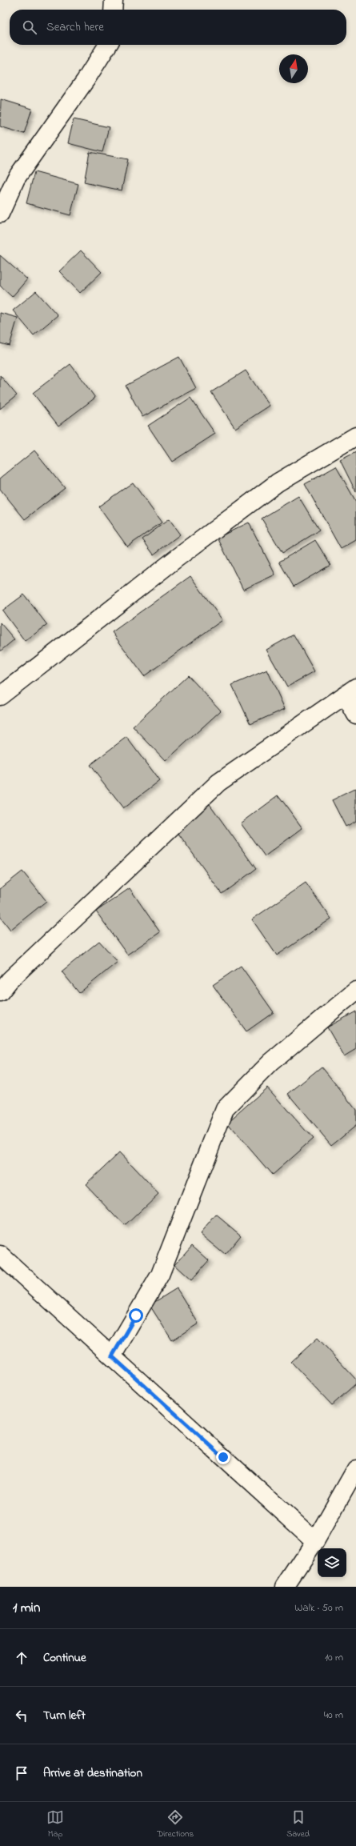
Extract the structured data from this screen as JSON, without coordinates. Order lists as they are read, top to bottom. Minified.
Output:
{"north":"top","page":{"search":"Search here","heading":["1 min","Walk · 50 m"],"list":[["Continue","10 m"],["Turn left","40 m"],"Arrive at destination"],"nav":["Map","Directions","Saved"]}}
